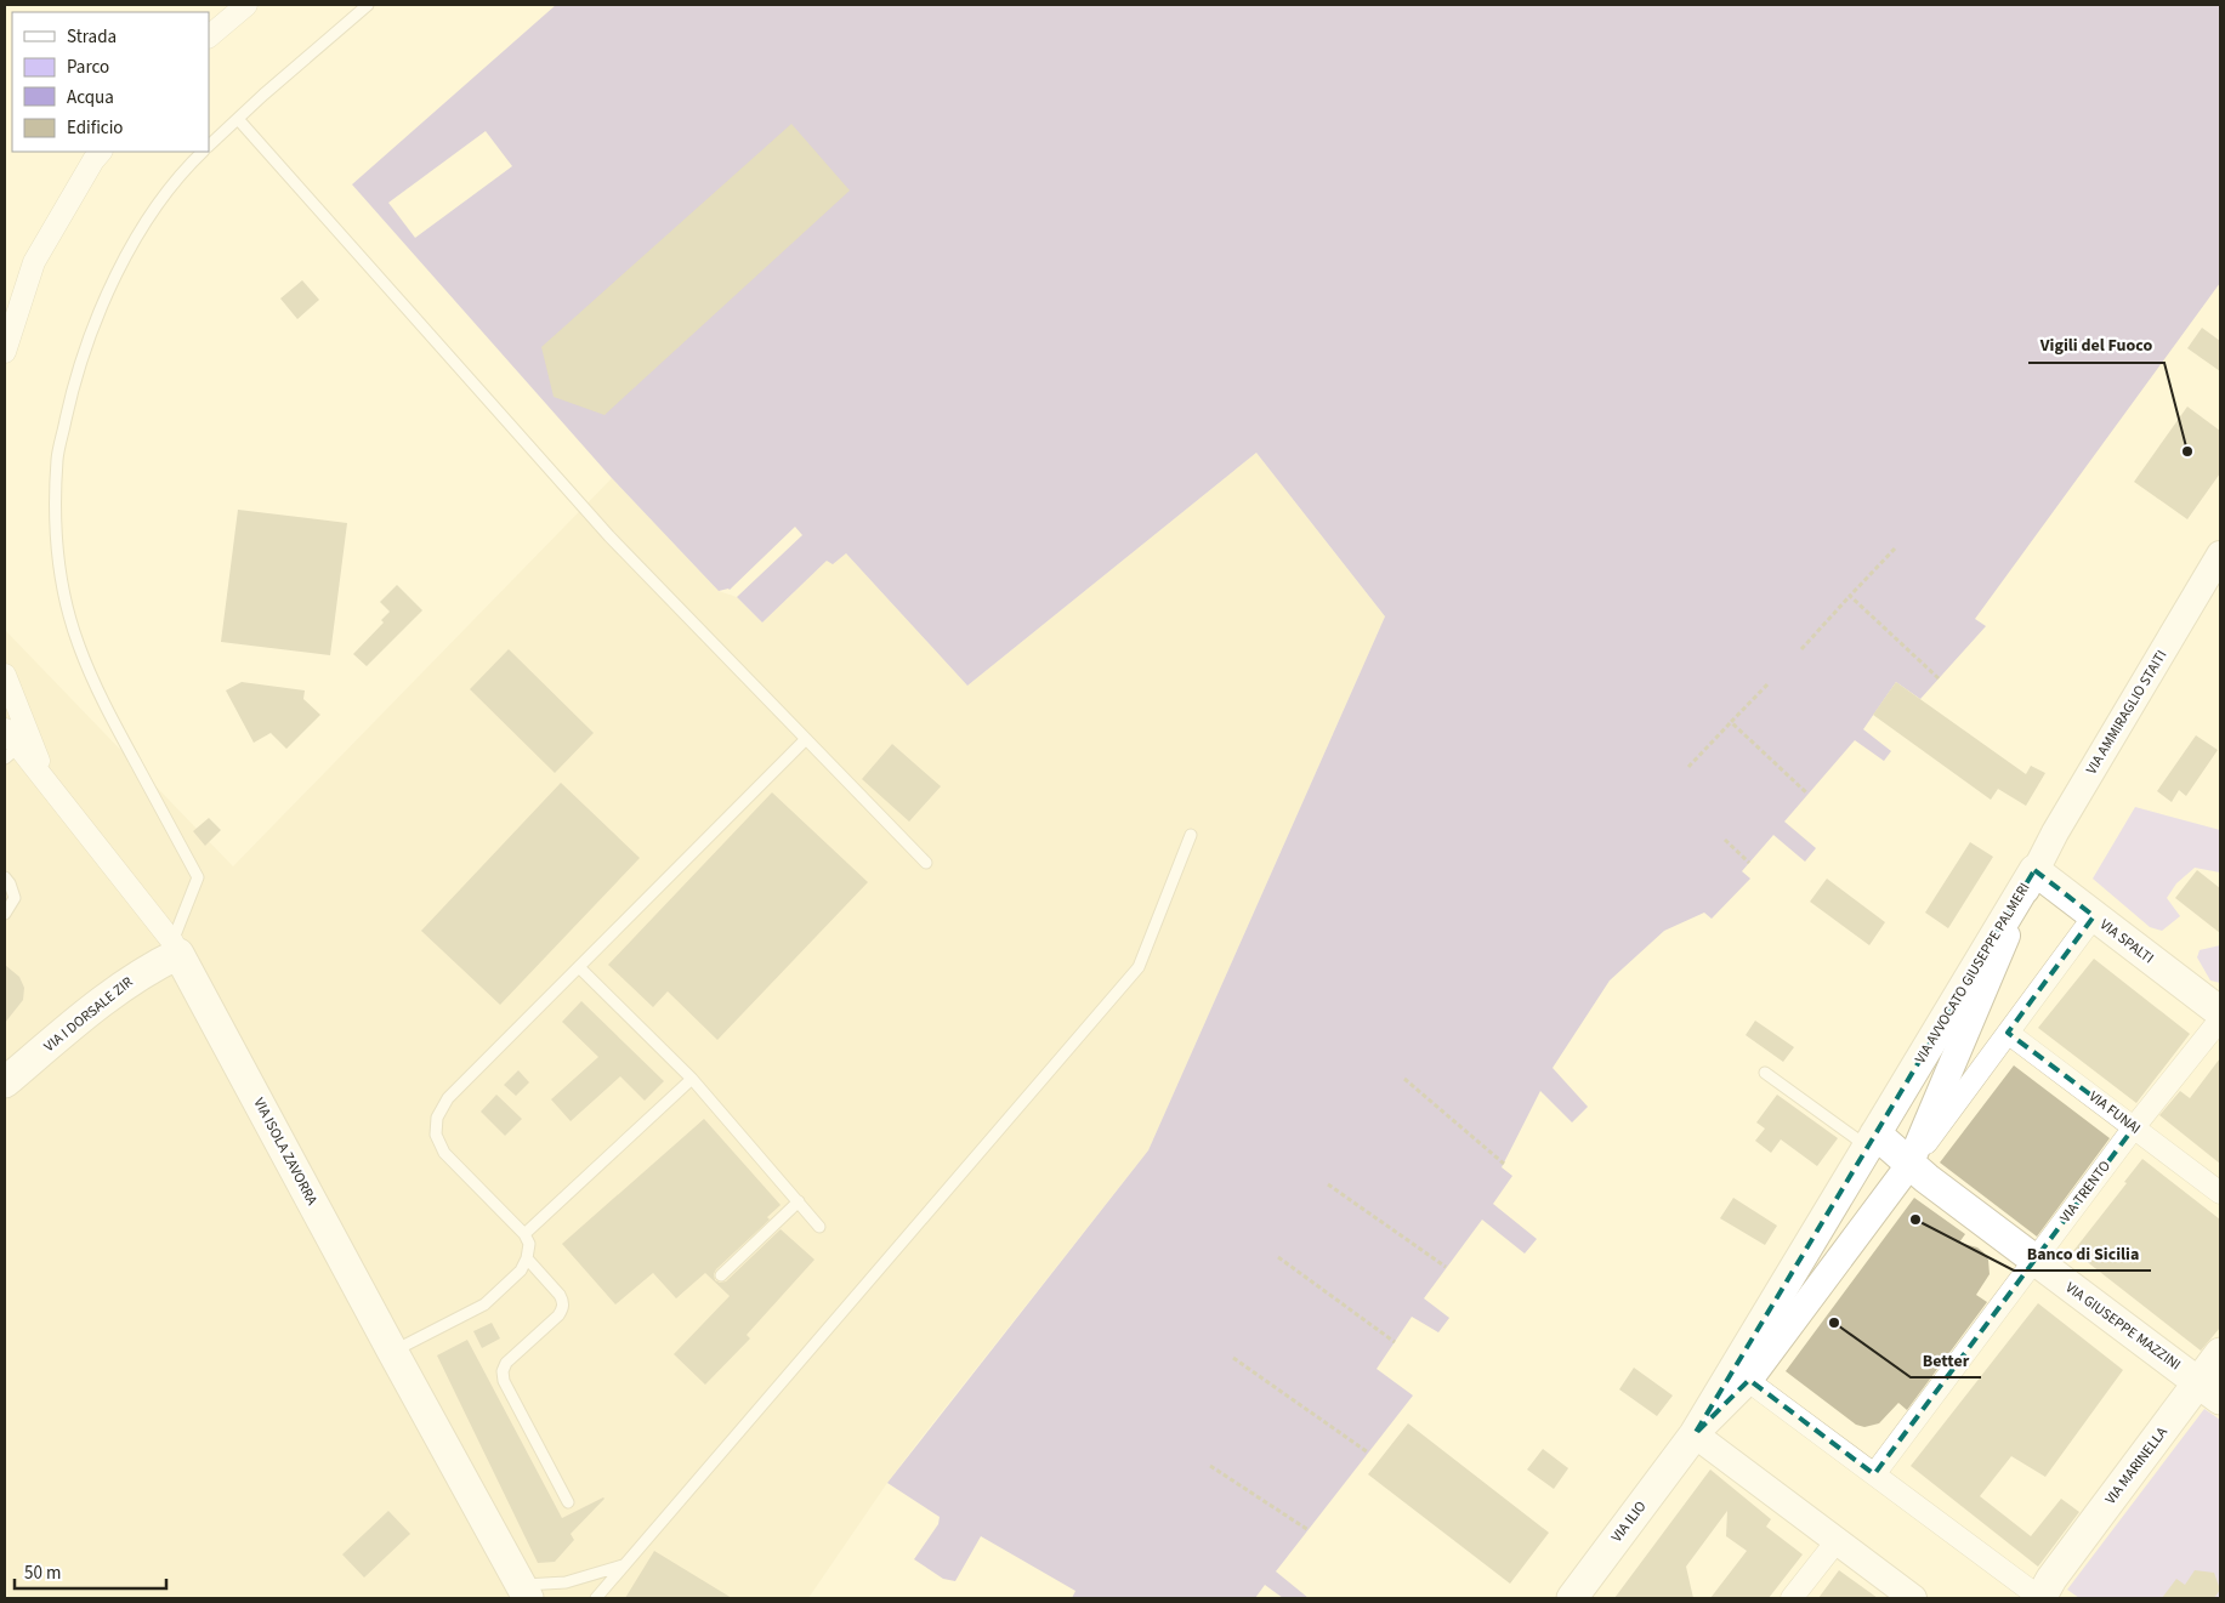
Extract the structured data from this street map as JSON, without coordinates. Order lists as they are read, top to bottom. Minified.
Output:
{"streets":{"main road":["VIA SPALTI","VIA AVVOCATO GIUSEPPE PALMERI","VIA I DORSALE ZIR","VIA ISOLA ZAVORRA","VIA GIUSEPPE MAZZINI","VIA MARINELLA","VIA ILIO"],"street":["VIA AMMIRAGLIO STAITI","VIA FUNAI","VIA TRENTO"]},"crossings":[["VIA AMMIRAGLIO STAITI","VIA SPALTI"],["VIA AMMIRAGLIO STAITI","VIA AVVOCATO GIUSEPPE PALMERI"],["VIA SPALTI","VIA AVVOCATO GIUSEPPE PALMERI"],["VIA AVVOCATO GIUSEPPE PALMERI","VIA FUNAI"],["VIA AVVOCATO GIUSEPPE PALMERI","VIA GIUSEPPE MAZZINI"],["VIA AVVOCATO GIUSEPPE PALMERI","VIA ILIO"],["VIA I DORSALE ZIR","VIA ISOLA ZAVORRA"],["VIA FUNAI","VIA TRENTO"],["VIA TRENTO","VIA GIUSEPPE MAZZINI"],["VIA GIUSEPPE MAZZINI","VIA MARINELLA"]],"places":["Vigili del Fuoco","Banco di Sicilia","Better"],"legend":["Strada","Parco","Acqua","Edificio"],"scale_bar":"50 m"}
